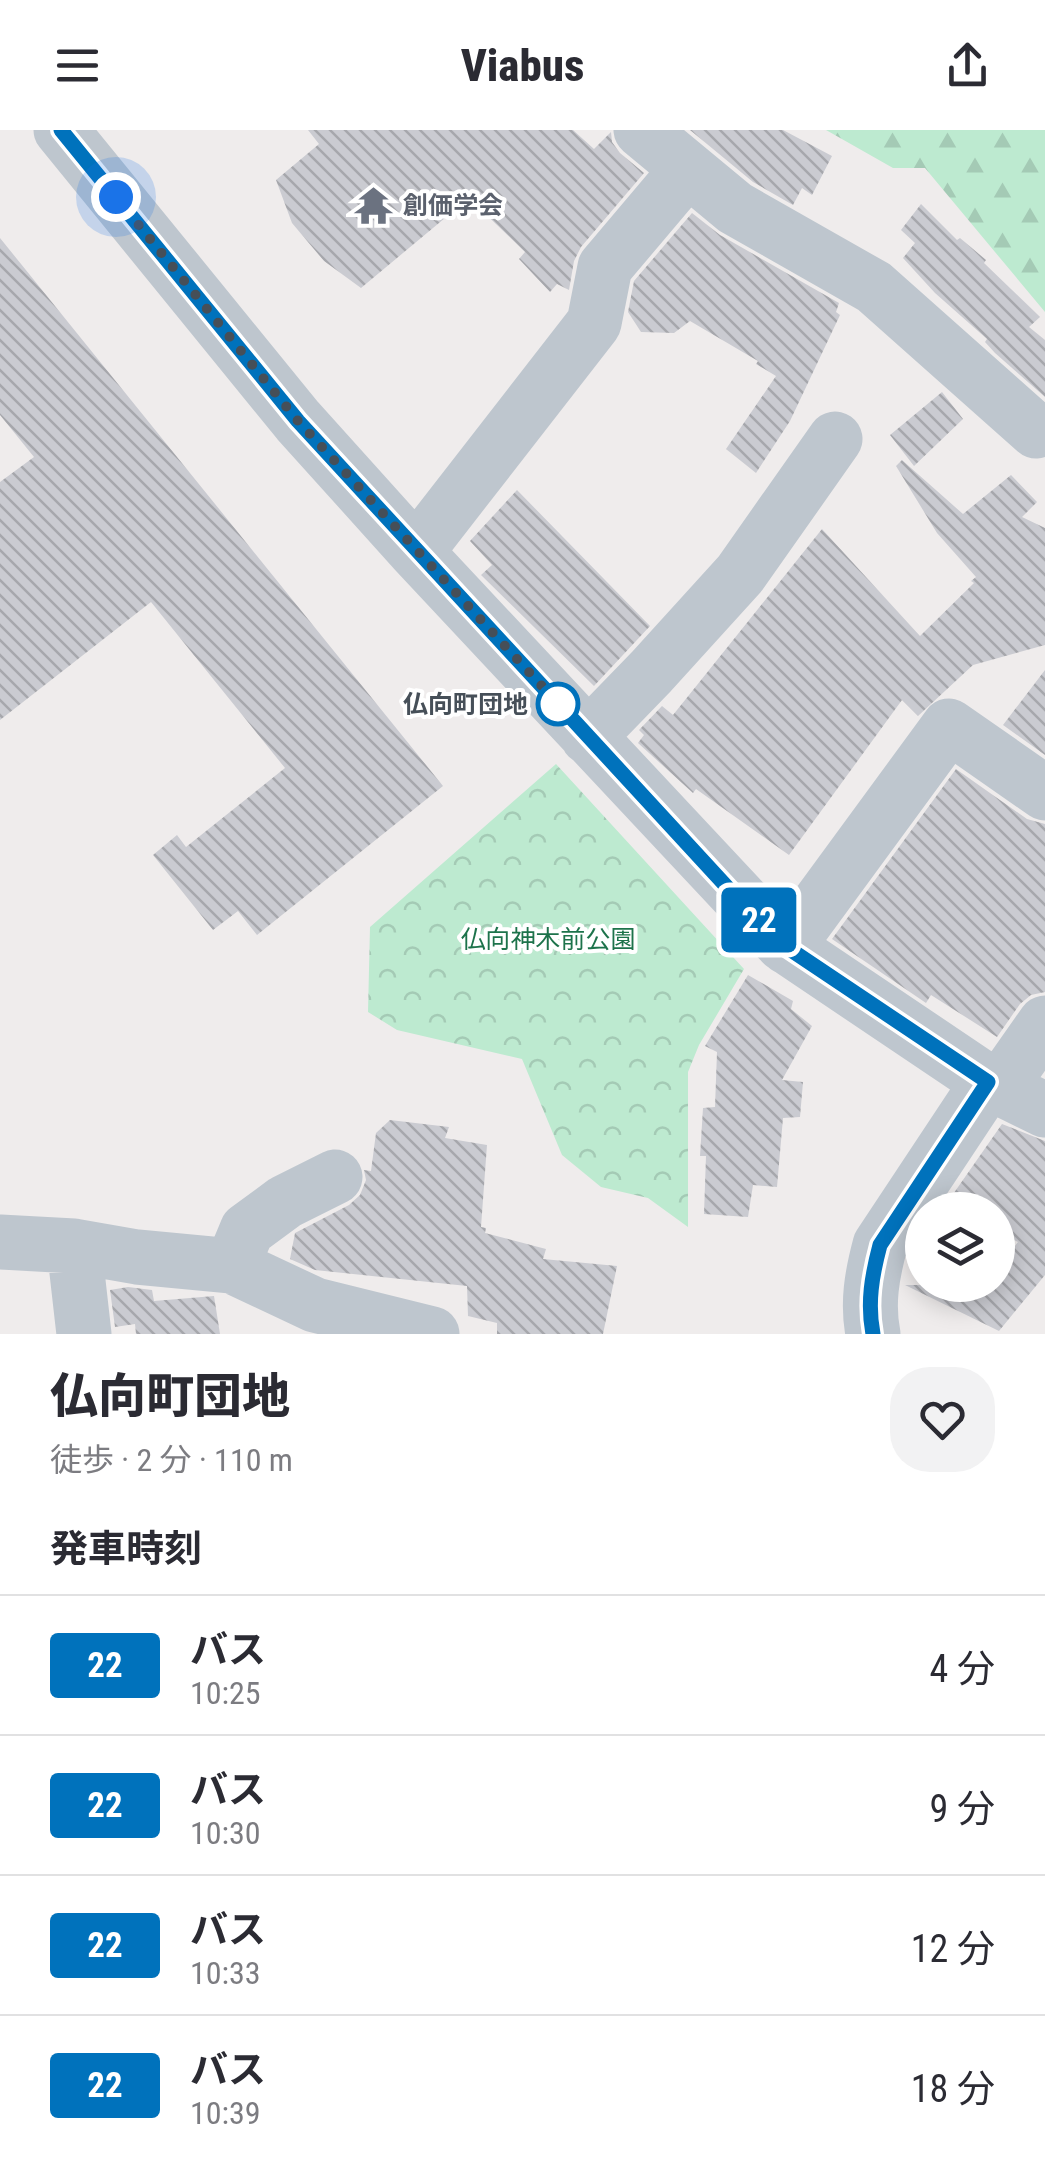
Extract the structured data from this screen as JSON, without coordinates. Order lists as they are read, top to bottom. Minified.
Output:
{"parks":["仏向神木前公園"],"places":{"temple":["創価学会"],"other":["仏向町団地"]},"lines":["bus line 22"],"page":{"header":"Viabus","on_map":"22","heading":[["仏向町団地","徒歩 · 2 分 · 110 m"],"発車時刻"],"list":[{"mark":"22","name":"バス","note":"10:25","value":"4 分"},{"mark":"22","name":"バス","note":"10:30","value":"9 分"},{"mark":"22","name":"バス","note":"10:33","value":"12 分"},{"mark":"22","name":"バス","note":"10:39","value":"18 分"}]}}
